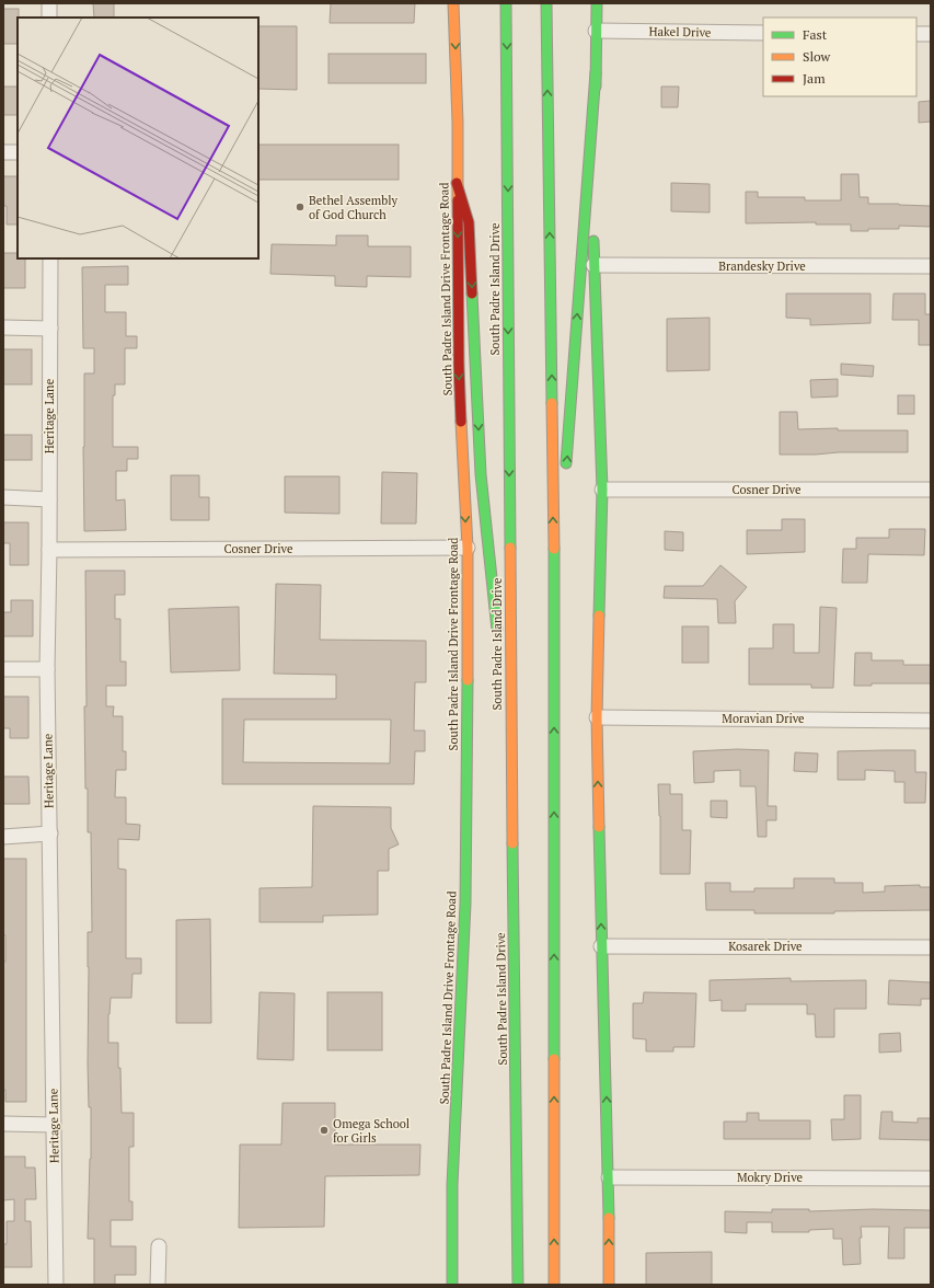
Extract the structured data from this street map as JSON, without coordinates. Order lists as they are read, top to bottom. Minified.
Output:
{"streets":{"main road":["South Padre Island Drive Frontage Road","South Padre Island Drive"],"street":["Hakel Drive","Brandesky Drive","Heritage Lane","Cosner Drive","Moravian Drive","Kosarek Drive","Mokry Drive"]},"crossings":[["South Padre Island Drive Frontage Road","Cosner Drive"],["Heritage Lane","Cosner Drive"]],"places":["Bethel Assembly of God Church","Omega School for Girls"],"legend":["Fast","Slow","Jam"]}
